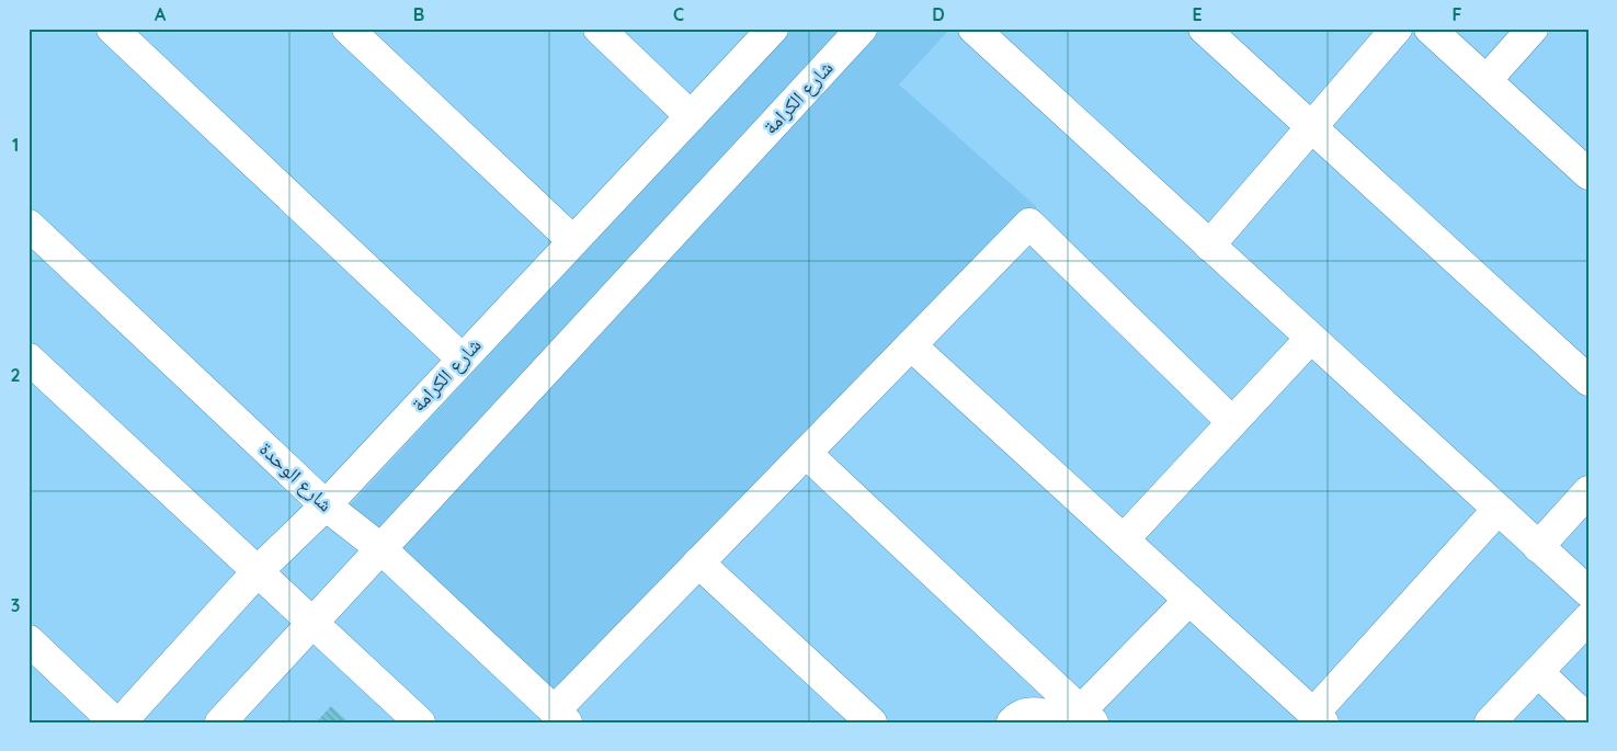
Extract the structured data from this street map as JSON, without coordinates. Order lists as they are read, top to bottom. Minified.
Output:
{"streets":{"street":["شارع الكرامة","شارع الوحدة"]},"crossings":[["شارع الكرامة","شارع الوحدة"]],"grid":{"columns":["A","B","C","D","E","F"],"rows":["1","2","3"]}}
